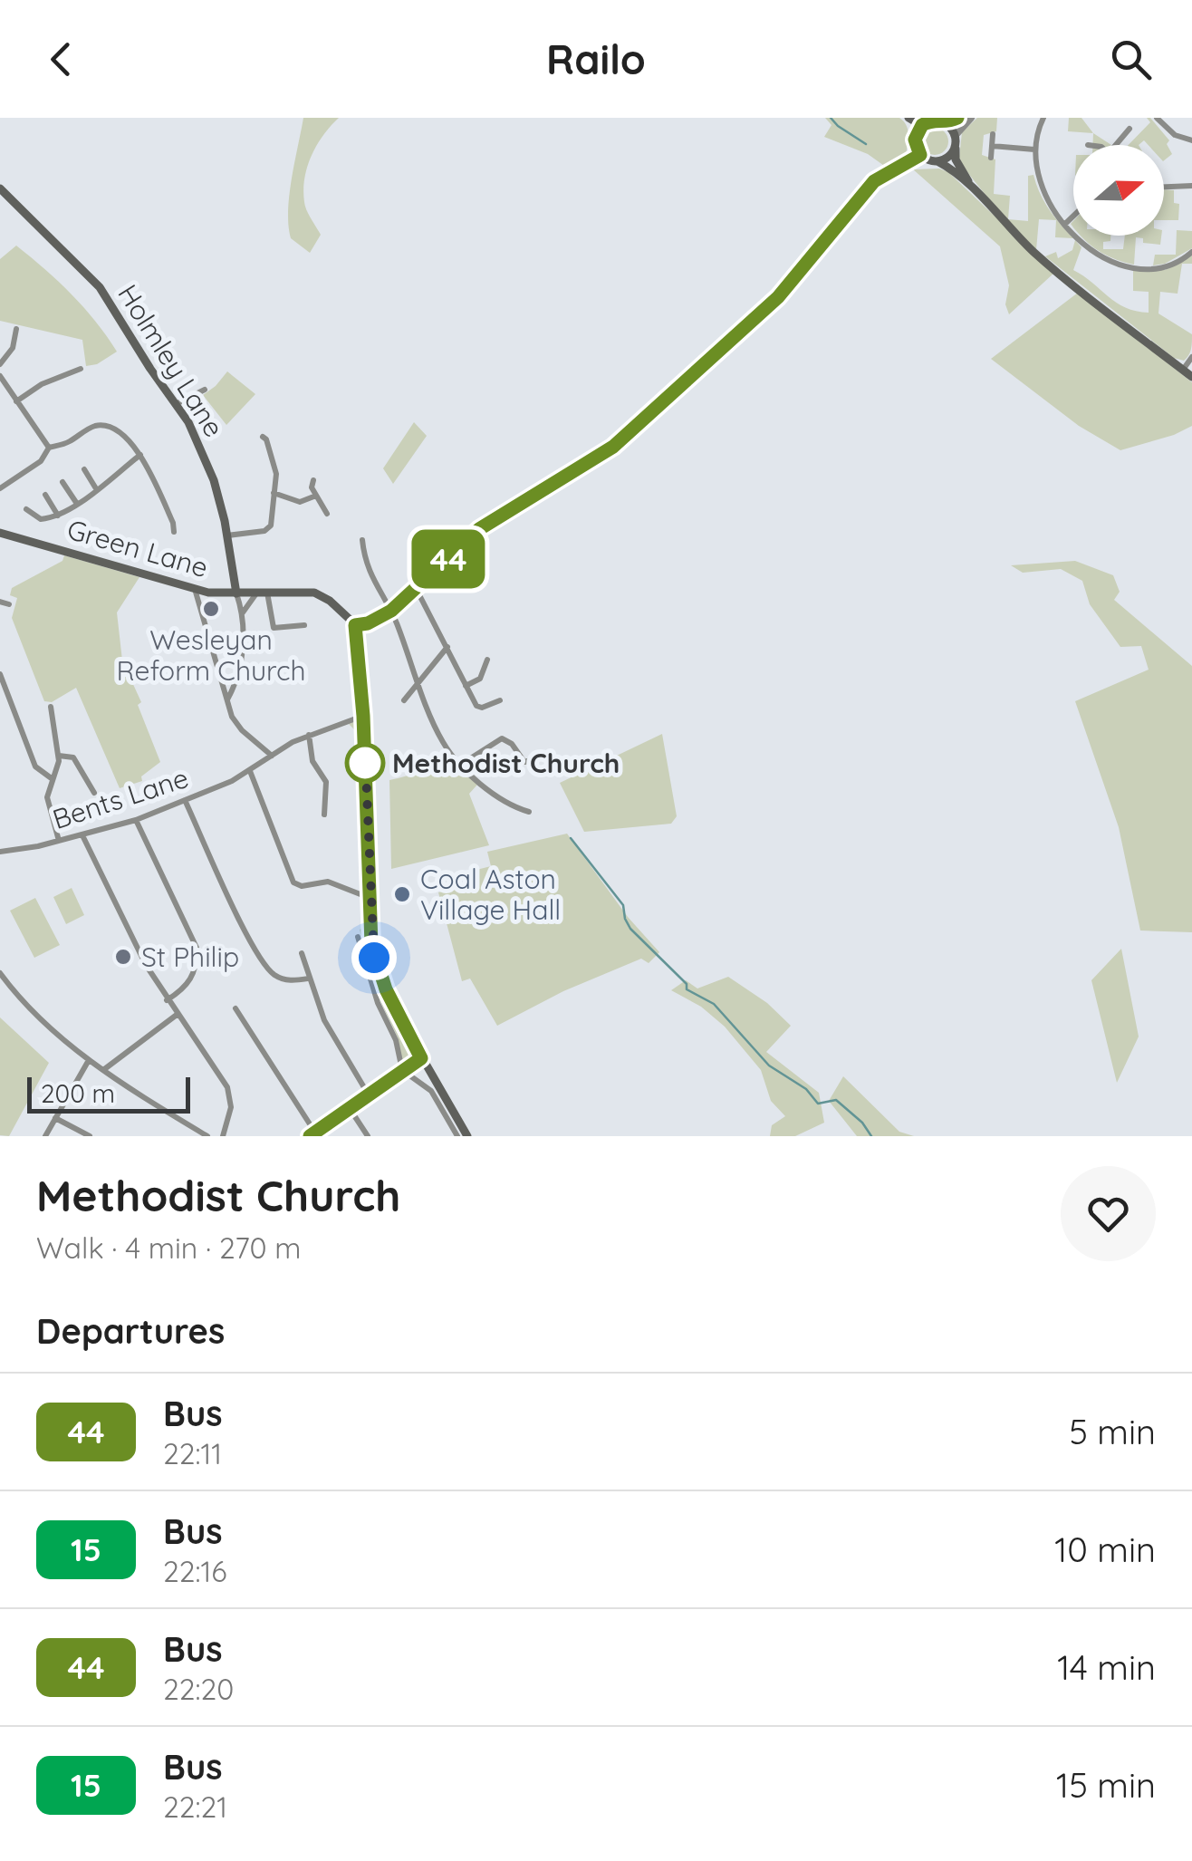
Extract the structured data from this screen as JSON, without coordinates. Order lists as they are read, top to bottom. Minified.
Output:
{"streets":{"main road":["Holmley Lane","Green Lane"],"street":["Bents Lane"]},"crossings":[["Holmley Lane","Green Lane"],["Green Lane","Bents Lane"]],"places":["Wesleyan Reform Church","Methodist Church","Coal Aston Village Hall","St Philip"],"lines":["bus line 44"],"scale_bar":"200 m","north":"right","page":{"header":"Railo","on_map":"44","scale":"200 m","heading":[["Methodist Church","Walk · 4 min · 270 m"],"Departures"],"list":[{"mark":"44","name":"Bus","note":"22:11","value":"5 min"},{"mark":"15","name":"Bus","note":"22:16","value":"10 min"},{"mark":"44","name":"Bus","note":"22:20","value":"14 min"},{"mark":"15","name":"Bus","note":"22:21","value":"15 min"}]}}
